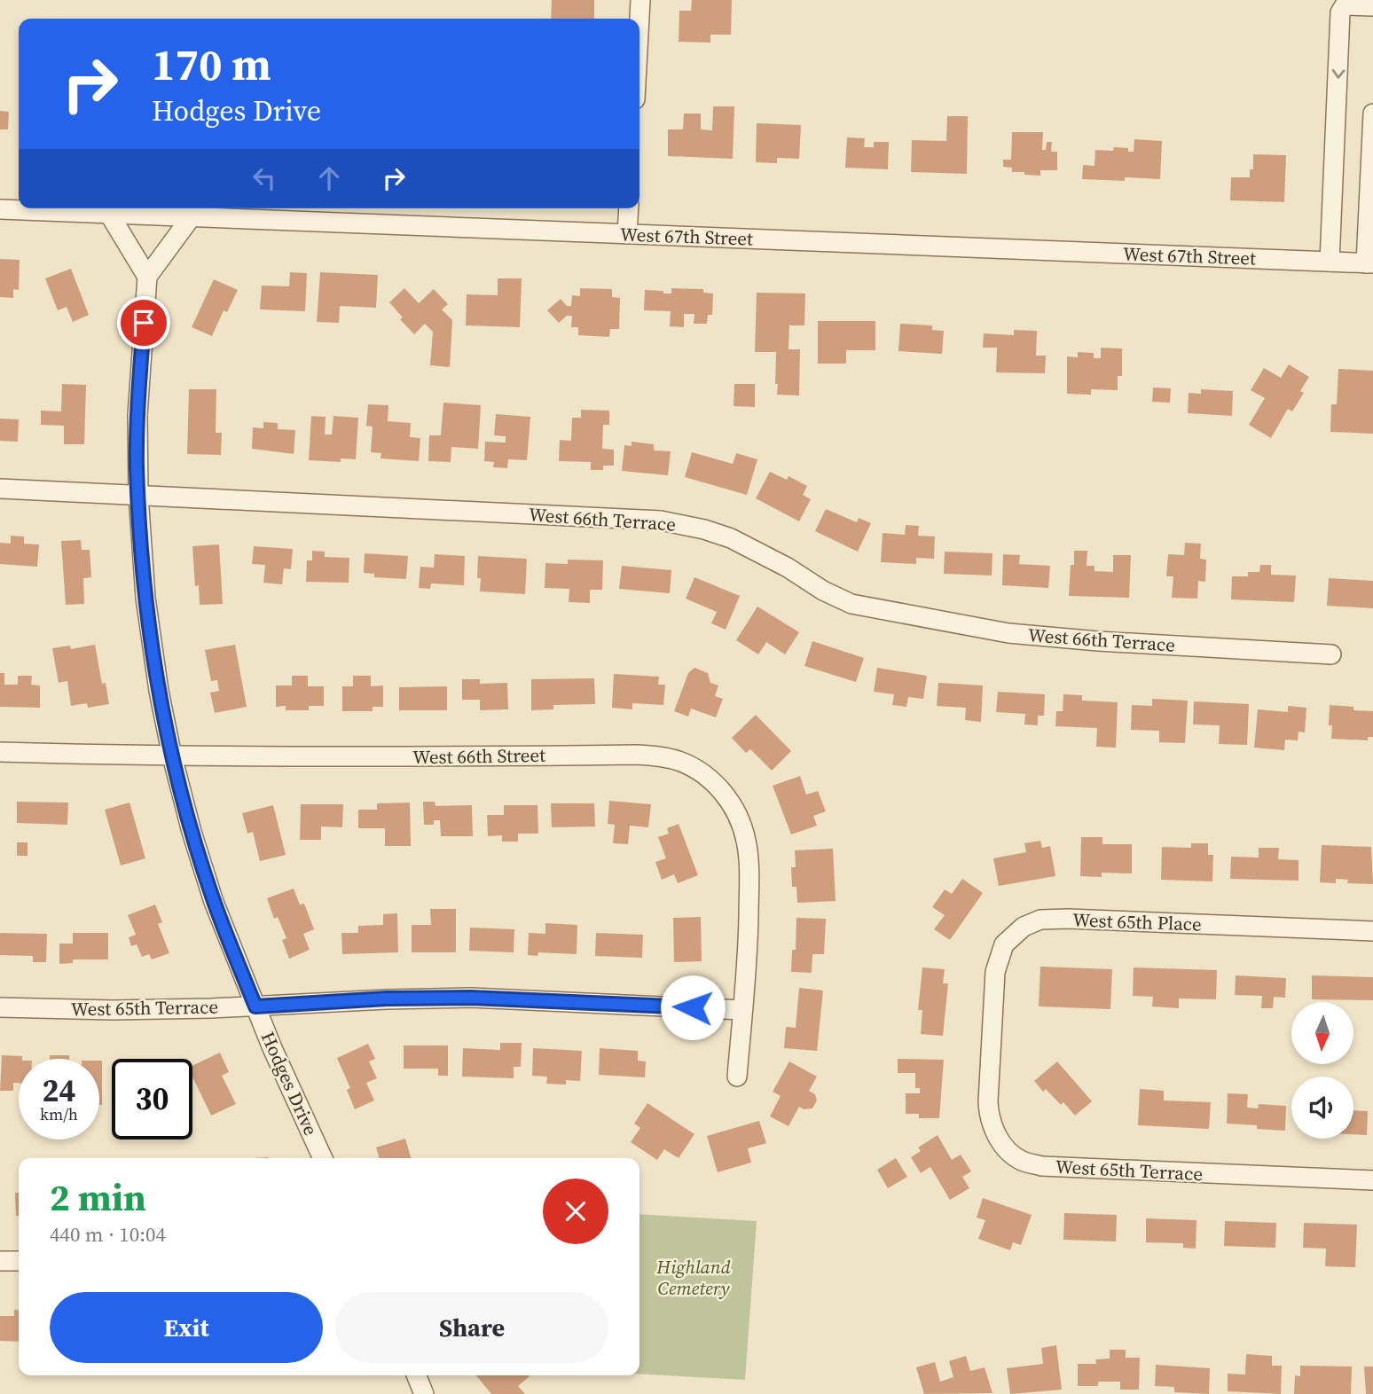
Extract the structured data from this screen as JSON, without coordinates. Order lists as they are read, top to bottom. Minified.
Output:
{"streets":{"street":["West 67th Street","West 66th Terrace","West 66th Street","West 65th Place","West 65th Terrace","Hodges Drive"]},"crossings":[["West 66th Terrace","Hodges Drive"],["West 66th Street","West 65th Terrace"],["West 66th Street","Hodges Drive"],["West 65th Place","West 65th Terrace"],["West 65th Terrace","Hodges Drive"]],"parks":["Highland Cemetery"],"north":"bottom","page":{"turn":["170 m","Hodges Drive"],"speed":"24 km/h","limit":"30","heading":["2 min","440 m · 10:04"],"buttons":["Exit","Share"]}}
